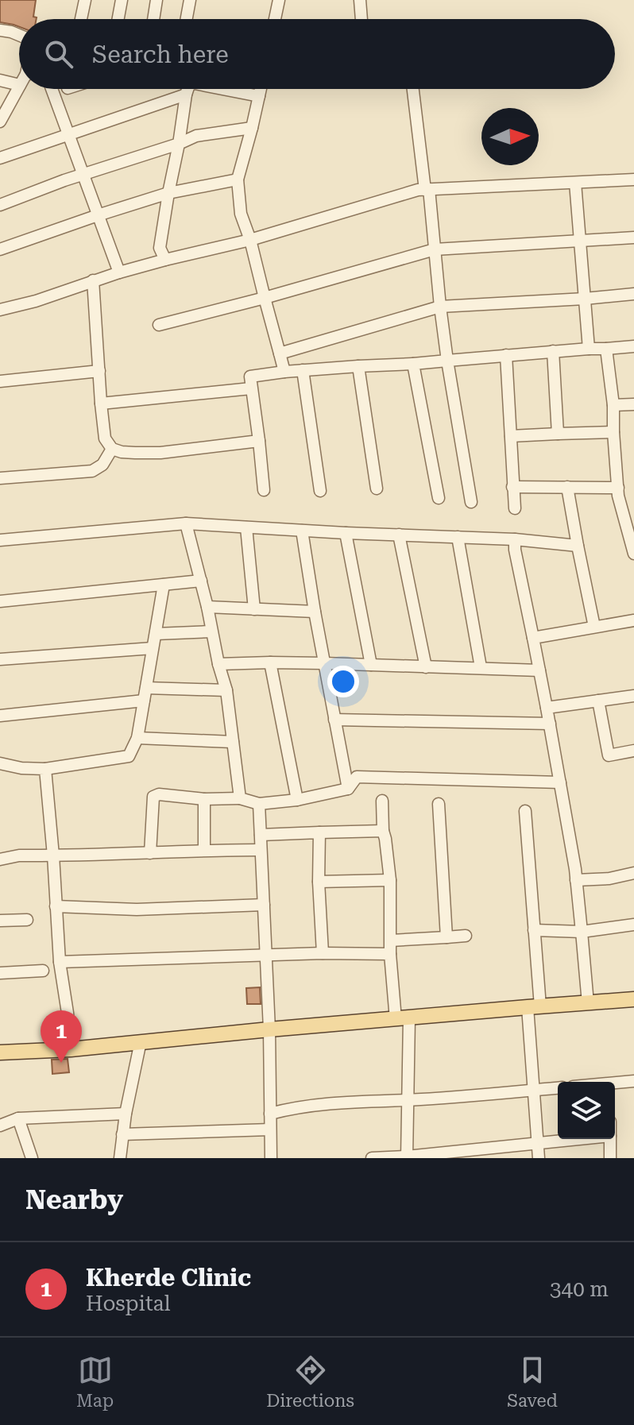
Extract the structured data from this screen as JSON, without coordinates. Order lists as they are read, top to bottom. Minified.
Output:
{"north":"right","page":{"search":"Search here","pins":"1","heading":"Nearby","list":[{"mark":"1","name":"Kherde Clinic","note":"Hospital","value":"340 m"}],"nav":["Map","Directions","Saved"]}}
